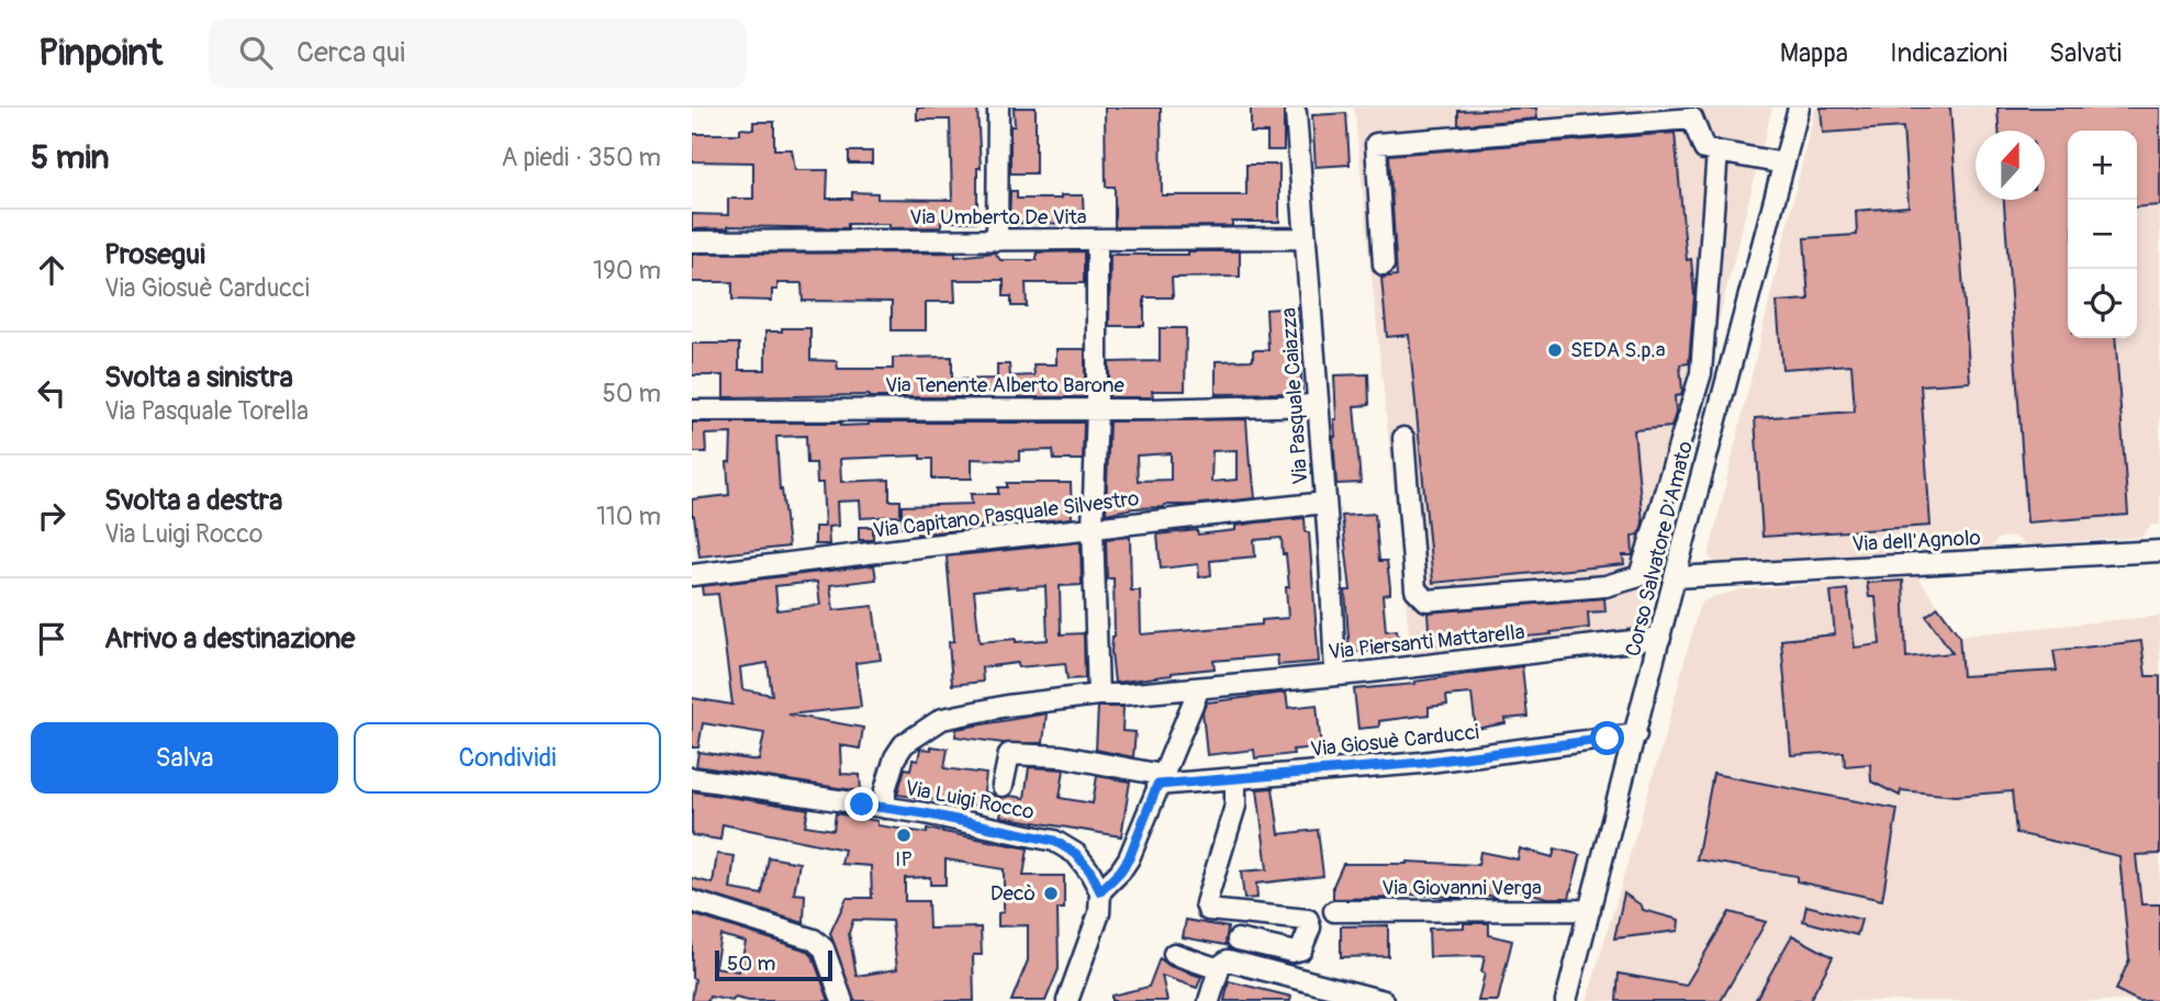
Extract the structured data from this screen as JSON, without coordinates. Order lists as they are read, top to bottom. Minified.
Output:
{"streets":{"street":["Via Umberto De Vita","Via Tenente Alberto Barone","Via Pasquale Caiazza","Via Capitano Pasquale Silvestro","Via dell'Agnolo","Corso Salvatore D'Amato","Via Piersanti Mattarella","Via Giosuè Carducci","Via Luigi Rocco","Via Giovanni Verga"]},"crossings":[["Via Umberto De Vita","Via Pasquale Caiazza"],["Via Tenente Alberto Barone","Via Pasquale Caiazza"],["Via Pasquale Caiazza","Via Capitano Pasquale Silvestro"],["Via Pasquale Caiazza","Via Piersanti Mattarella"],["Via dell'Agnolo","Corso Salvatore D'Amato"],["Corso Salvatore D'Amato","Via Piersanti Mattarella"],["Corso Salvatore D'Amato","Via Giosuè Carducci"],["Corso Salvatore D'Amato","Via Giovanni Verga"],["Via Piersanti Mattarella","Via Luigi Rocco"]],"places":["SEDA S.p.a","IP","Decò"],"scale_bar":"50 m","north":"top","page":{"header":"Pinpoint","search":"Cerca qui","nav":["Mappa","Indicazioni","Salvati"],"heading":["5 min","A piedi · 350 m"],"map_buttons":["+","−"],"list":[["Prosegui","Via Giosuè Carducci","190 m"],["Svolta a sinistra","Via Pasquale Torella","50 m"],["Svolta a destra","Via Luigi Rocco","110 m"],"Arrivo a destinazione"],"buttons":["Salva","Condividi"],"scale":"50 m"}}
